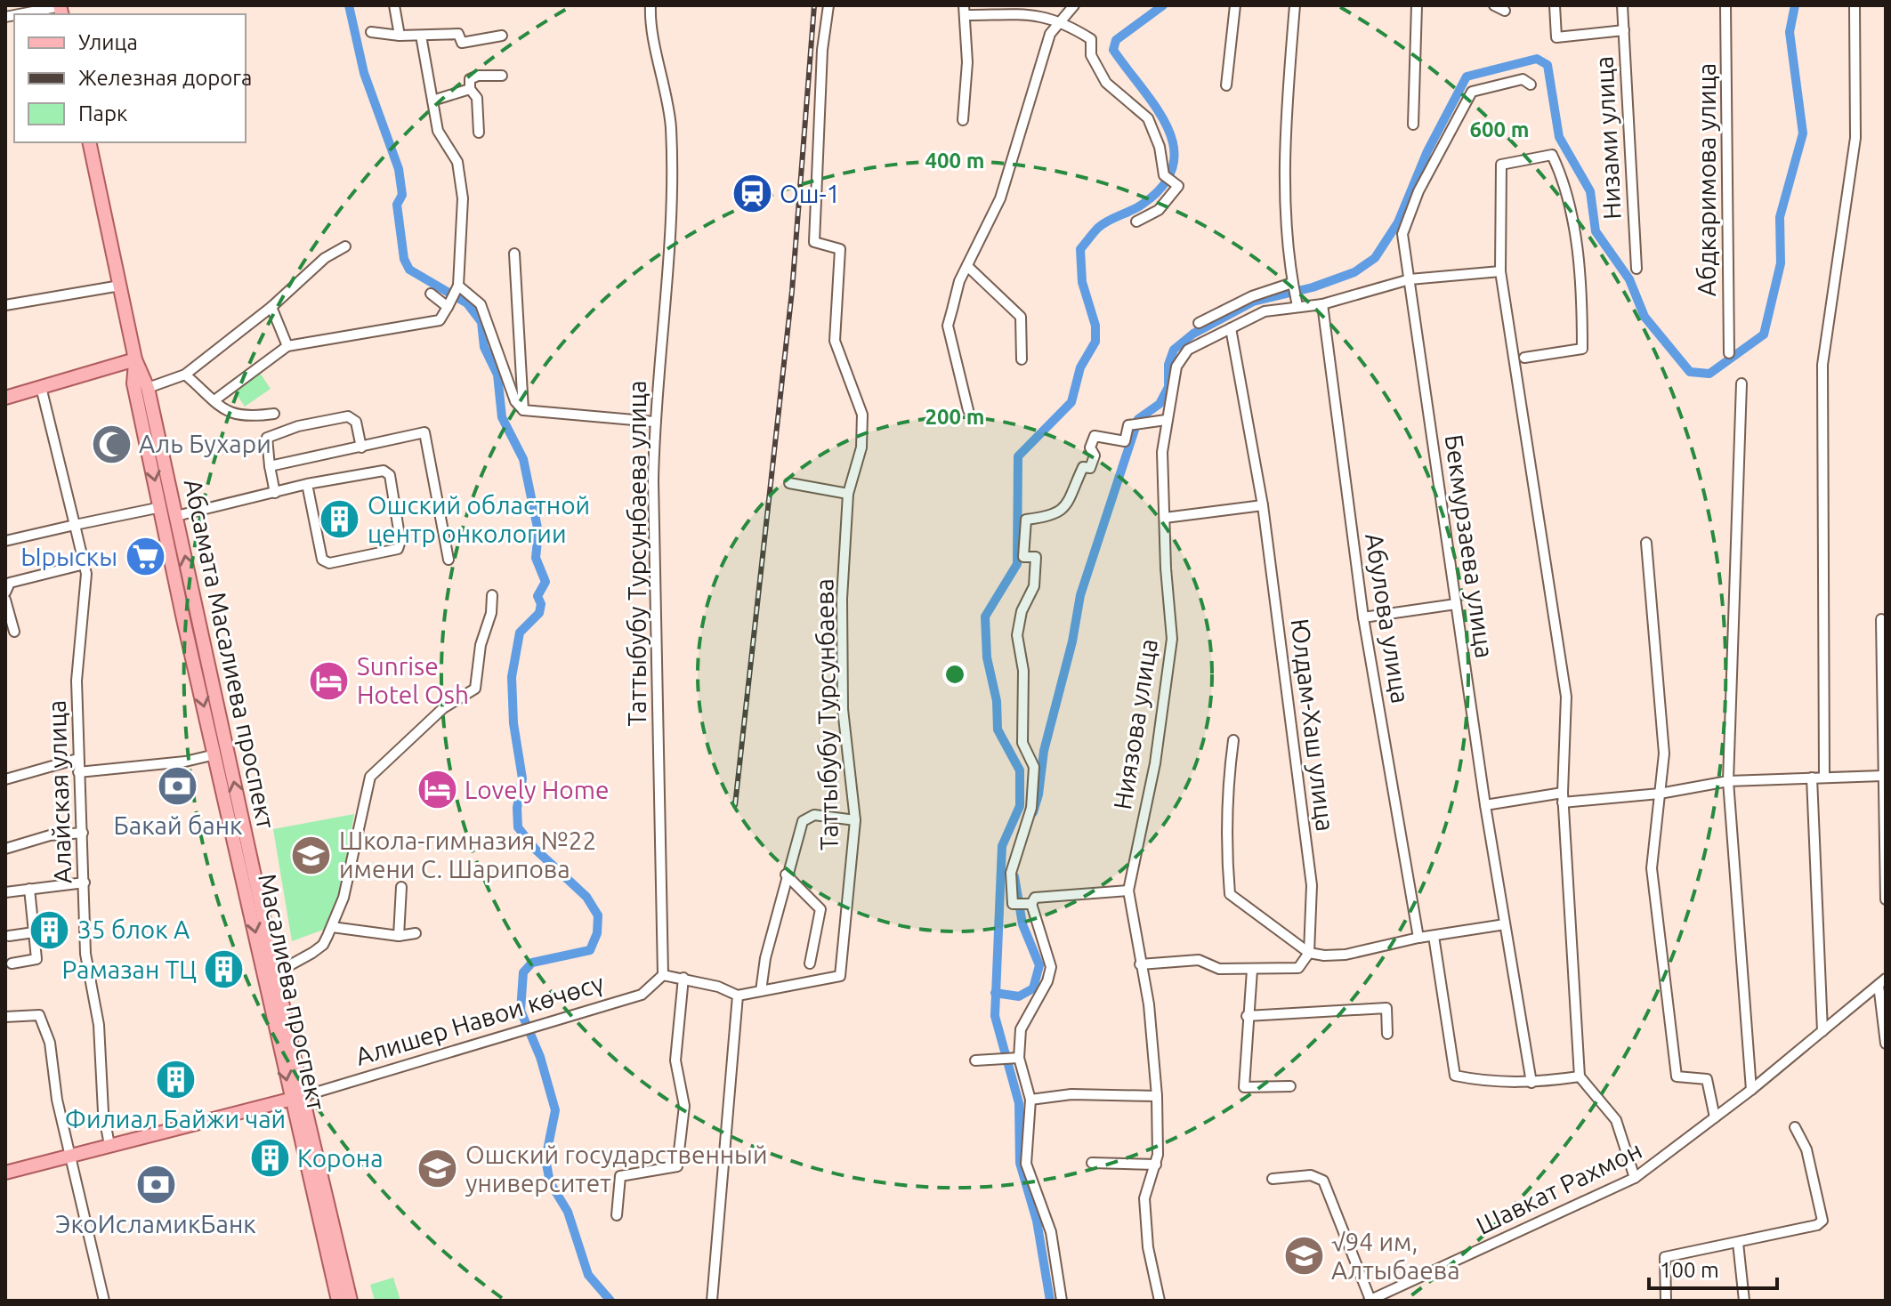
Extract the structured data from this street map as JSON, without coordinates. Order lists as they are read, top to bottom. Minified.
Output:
{"streets":{"main road":["Абсамата Масалиева проспект","Масалиева проспект"],"street":["Низами улица","Абдкаримова улица","Бекмурзаева улица","Таттыбубу Турсунбаева улица","Абулова улица","Таттыбубу Турсунбаева","Ниязова улица","Юлдам-Хаш улица","Алайская улица","Алишер Навои көчөсү","Шавкат Рахмон"]},"crossings":[["Бекмурзаева улица","Ниязова улица"],["Таттыбубу Турсунбаева улица","Алишер Навои көчөсү"],["Абулова улица","Ниязова улица"],["Абсамата Масалиева проспект","Масалиева проспект"],["Абсамата Масалиева проспект","Алишер Навои көчөсү"],["Ниязова улица","Юлдам-Хаш улица"],["Масалиева проспект","Алишер Навои көчөсү"]],"one_way":["Абсамата Масалиева проспект","Масалиева проспект"],"places":{"station":["Ош-1"],"mosque":["Аль Бухари"],"building":["Ошский областной центр онкологии","35 блок А","Рамазан ТЦ","Филиал Байжи чай","Корона"],"supermarket":["Ырыскы"],"hotel":["Sunrise Hotel Osh","Lovely Home"],"bank":["Бакай банк","ЭкоИсламикБанк"],"school or university":["Школа-гимназия №22 имени С. Шарипова","Ошский государственный университет","√94 им, Алтыбаева"]},"legend":["Улица","Железная дорога","Парк"],"scale_bar":"100 m","rings":["600 m","400 m","200 m"]}
